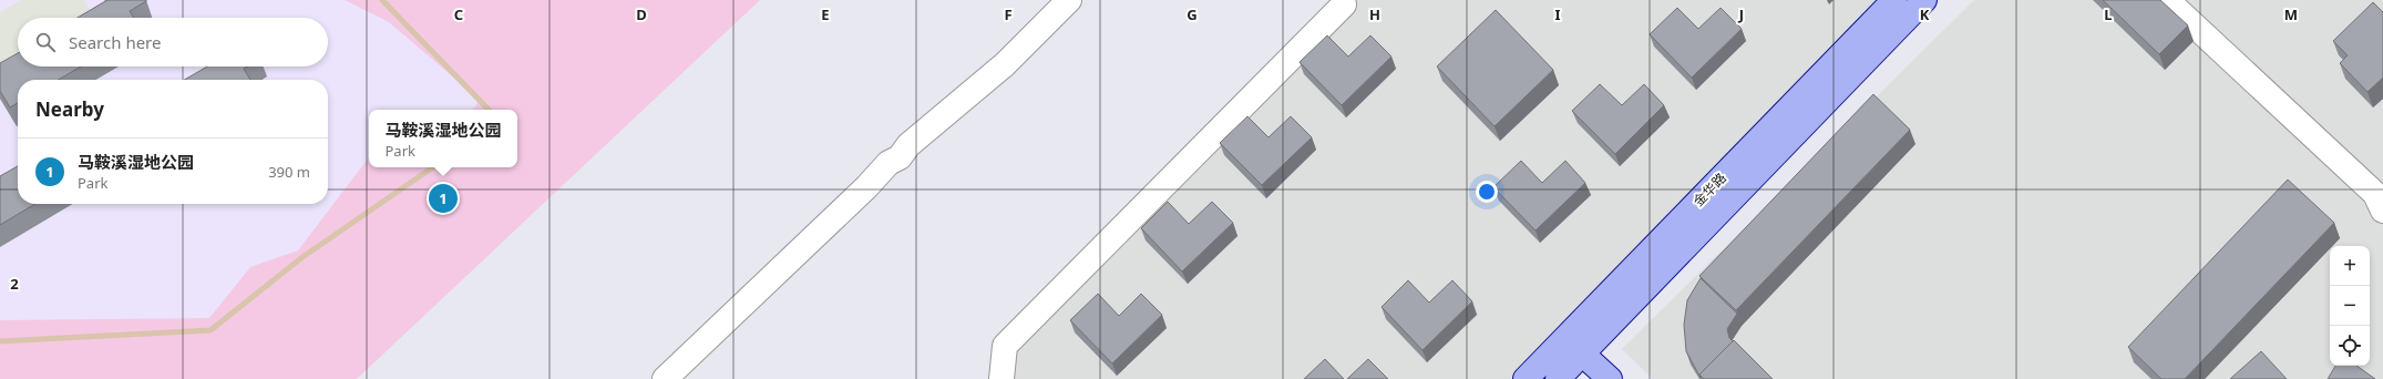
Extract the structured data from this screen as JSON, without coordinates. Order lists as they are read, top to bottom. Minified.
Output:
{"streets":{"main road":["金华路"]},"page":{"search":"Search here","heading":"Nearby","popup":["马鞍溪湿地公园","Park"],"list":[{"mark":"1","name":"马鞍溪湿地公园","note":"Park","value":"390 m"}],"pins":"1","map_buttons":["+","−"]},"grid":{"columns":["C","D","E","F","G","H","I","J","K","L","M"],"rows":["2"]}}
